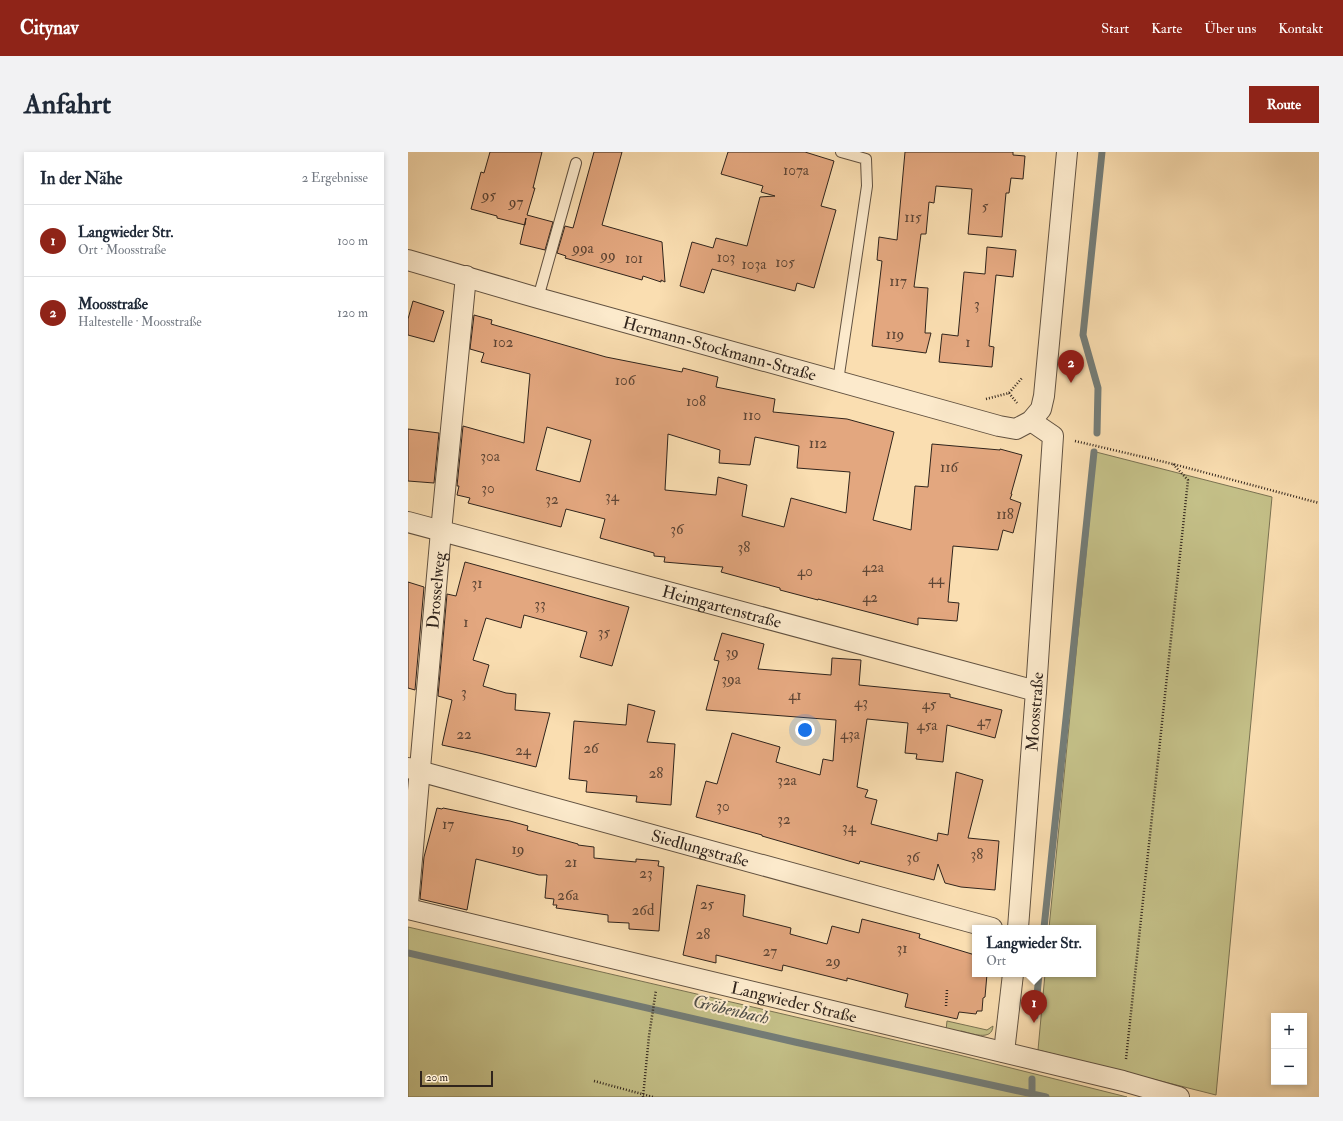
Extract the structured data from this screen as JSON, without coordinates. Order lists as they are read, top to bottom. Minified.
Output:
{"streets":{"street":["Hermann-Stockmann-Straße","Drosselweg","Heimgartenstraße","Moosstraße","Siedlungstraße","Langwieder Straße"]},"crossings":[["Hermann-Stockmann-Straße","Drosselweg"],["Drosselweg","Heimgartenstraße"],["Drosselweg","Siedlungstraße"],["Heimgartenstraße","Moosstraße"]],"water":["Gröbenbach"],"house_numbers":["107a","95","97","5","115","99a","99","103","101","105","103a","117","3","119","102","1","106","108","110","112","30a","116","30","34","32","118","36","38","42a","40","44","31","42","33","1","35","39","39a","3","41","43","45","47","45a","22","43a","26","24","28","32a","30","32","17","34","19","38","36","21","23","26a","25","26d","28","31","27","29"],"scale_bar":"20 m","page":{"header":"Citynav","nav":["Start","Karte","Über uns","Kontakt"],"buttons":"Route","title":"Anfahrt","heading":["In der Nähe","2 Ergebnisse"],"list":[{"mark":"1","name":"Langwieder Str.","note":"Ort · Moosstraße","value":"100 m"},{"mark":"2","name":"Moosstraße","note":"Haltestelle · Moosstraße","value":"120 m"}],"pins":["2","1"],"popup":["Langwieder Str.","Ort"],"map_buttons":["+","−"],"scale":"20 m"}}
